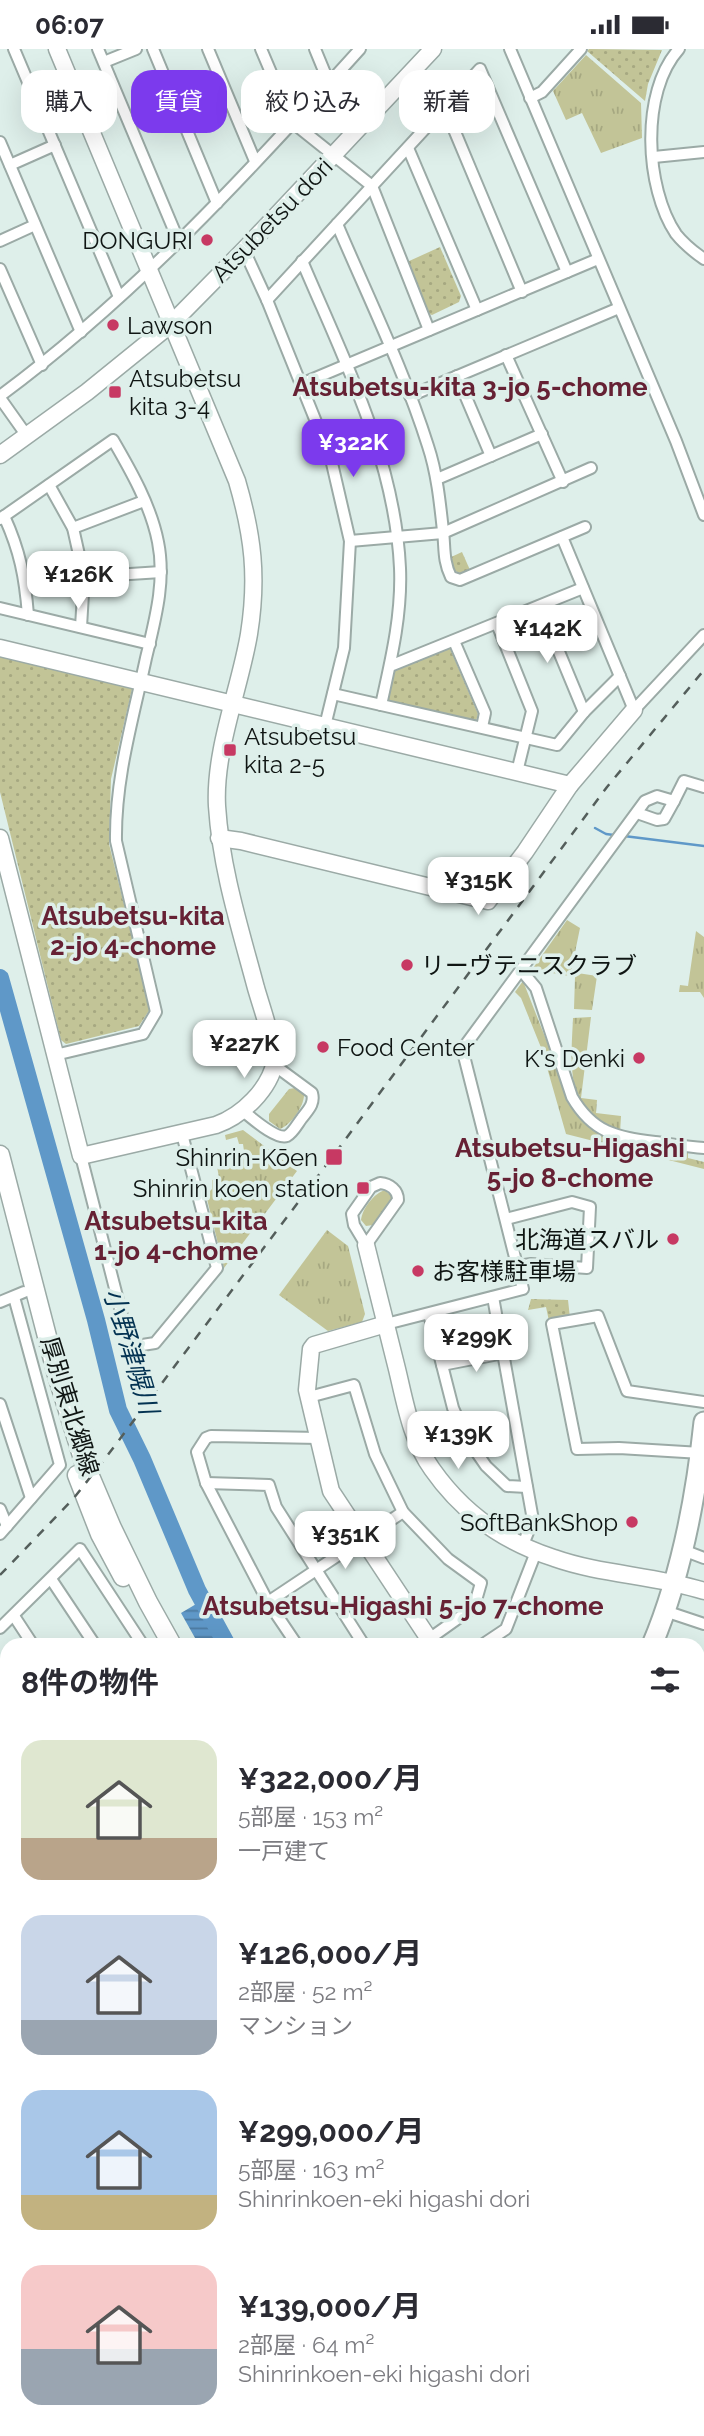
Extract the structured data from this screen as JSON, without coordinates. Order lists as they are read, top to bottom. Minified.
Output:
{"streets":{"main road":["厚別東北郷線"],"street":["Atsubetsu dori"]},"districts":["Atsubetsu-kita 3-jo 5-chome","Atsubetsu-kita 2-jo 4-chome","Atsubetsu-Higashi 5-jo 8-chome","Atsubetsu-kita 1-jo 4-chome","Atsubetsu-Higashi 5-jo 7-chome"],"water":["小野津幌川"],"places":{"other":["DONGURI","Lawson","リーヴテニスクラブ","Food Center","K's Denki","北海道スバル","お客様駐車場","SoftBankShop"],"transit":["Atsubetsu kita 3-4","Atsubetsu kita 2-5","Shinrin-Kōen","Shinrin koen station"]},"page":{"status":"06:07","chip":["購入","賃貸","絞り込み","新着"],"price":["¥322K","¥126K","¥142K","¥315K","¥227K","¥299K","¥139K","¥351K"],"heading":"8件の物件","list":[{"name":"¥322,000/月","note":"5部屋 · 153 m² · 一戸建て"},{"name":"¥126,000/月","note":"2部屋 · 52 m² · マンション"},{"name":"¥299,000/月","note":"5部屋 · 163 m² · Shinrinkoen-eki higashi dori"},{"name":"¥139,000/月","note":"2部屋 · 64 m² · Shinrinkoen-eki higashi dori"}]}}
